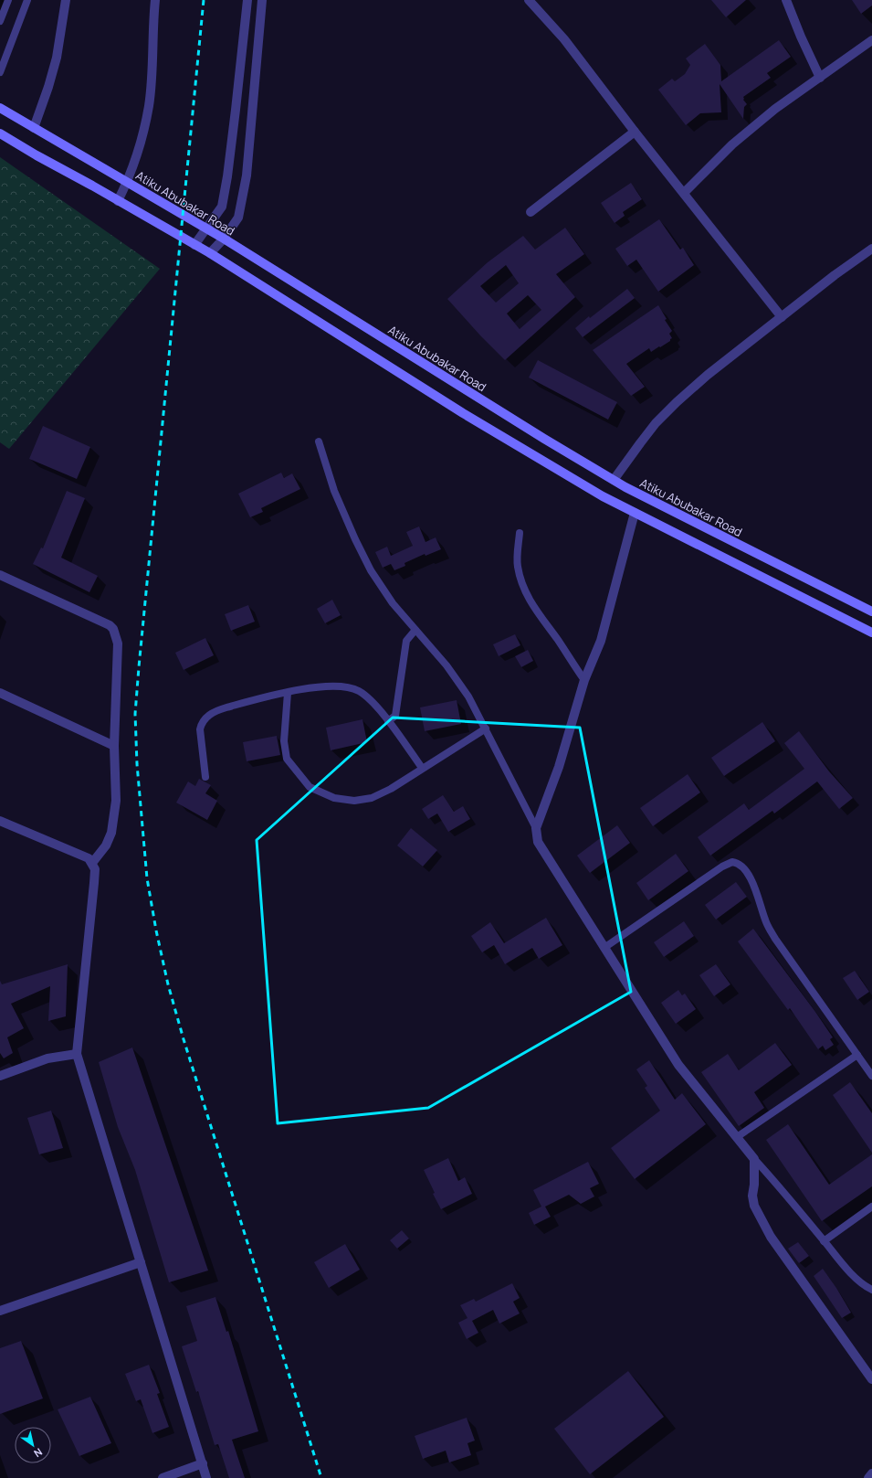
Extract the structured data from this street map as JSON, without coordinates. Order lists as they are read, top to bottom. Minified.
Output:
{"streets":{"street":["Atiku Abubakar Road"]},"north":"bottom right"}
